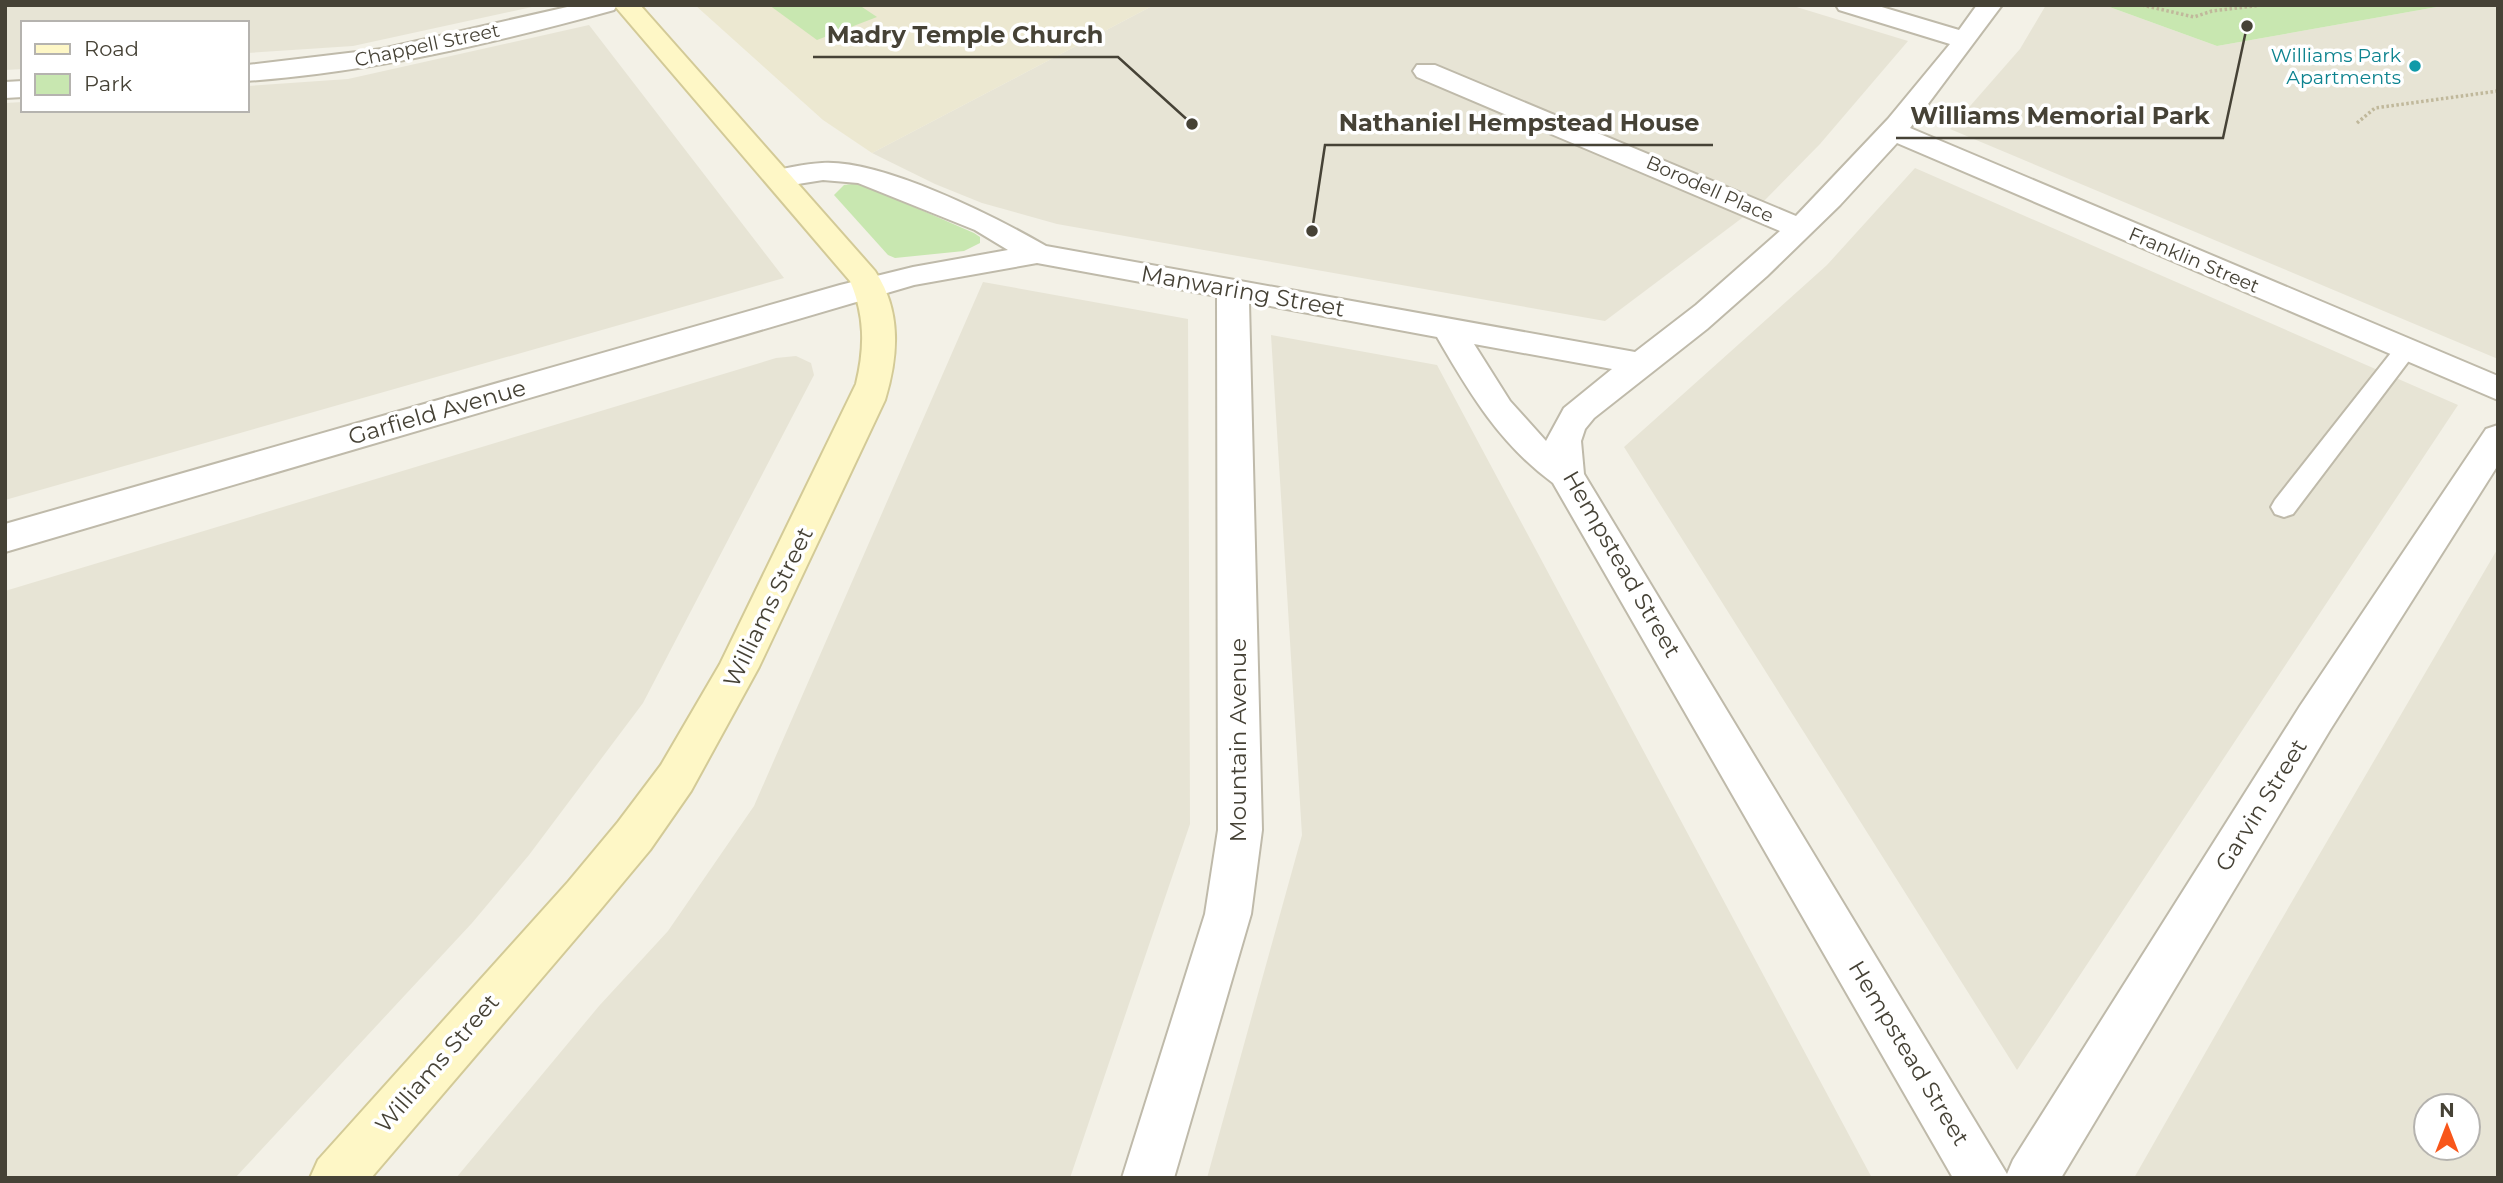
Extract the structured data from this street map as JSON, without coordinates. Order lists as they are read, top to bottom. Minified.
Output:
{"streets":{"street":["Chappell Street","Borodell Place","Franklin Street","Manwaring Street","Garfield Avenue","Hempstead Street","Williams Street","Mountain Avenue","Garvin Street"]},"crossings":[["Borodell Place","Hempstead Street"],["Franklin Street","Hempstead Street"],["Manwaring Street","Garfield Avenue"],["Manwaring Street","Hempstead Street"],["Manwaring Street","Williams Street"],["Manwaring Street","Mountain Avenue"],["Garfield Avenue","Williams Street"]],"places":["Williams Memorial Park","Williams Park Apartments","Madry Temple Church","Nathaniel Hempstead House"],"legend":["Road","Park"],"north":"top"}
